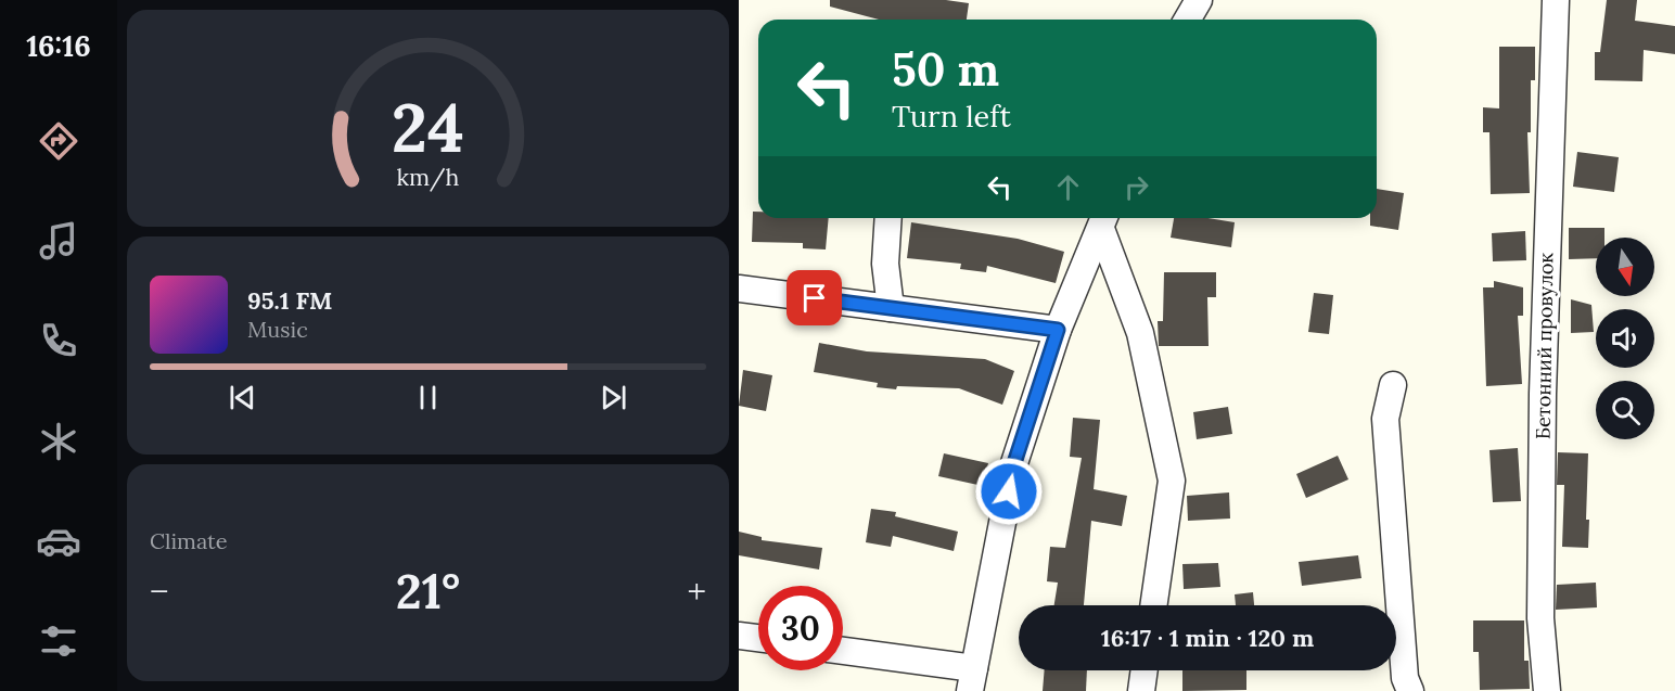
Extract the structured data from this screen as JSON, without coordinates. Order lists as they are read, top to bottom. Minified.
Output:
{"streets":{"street":["Бетонний провулок"]},"north":"bottom","page":{"tabs":"16:16","turn":["50 m","Turn left"],"song":["95.1 FM","Music"],"tile":"Climate","heat":["−","21°","+"],"limit":"30","trip":"16:17 · 1 min · 120 m","gauge":["24","km/h"]}}
